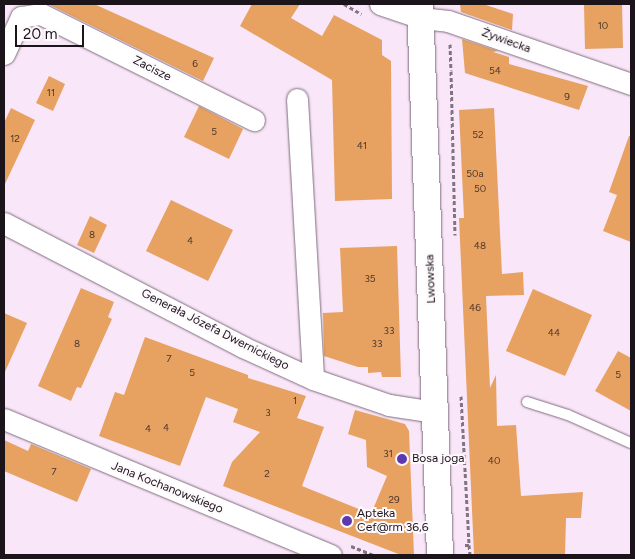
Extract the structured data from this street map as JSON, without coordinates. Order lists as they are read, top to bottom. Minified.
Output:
{"streets":{"street":["Żywiecka","Zacisze","Lwowska","Generała Józefa Dwernickiego","Jana Kochanowskiego"]},"crossings":[["Żywiecka","Lwowska"],["Lwowska","Generała Józefa Dwernickiego"]],"places":["Bosa joga","Apteka Cef@rm 36,6"],"house_numbers":["10","6","54","11","9","5","52","12","41","50a","50","8","4","48","35","46","33","44","8","33","7","5","5","1","3","4","4","31","40","7","2","29"],"scale_bar":"20 m"}
